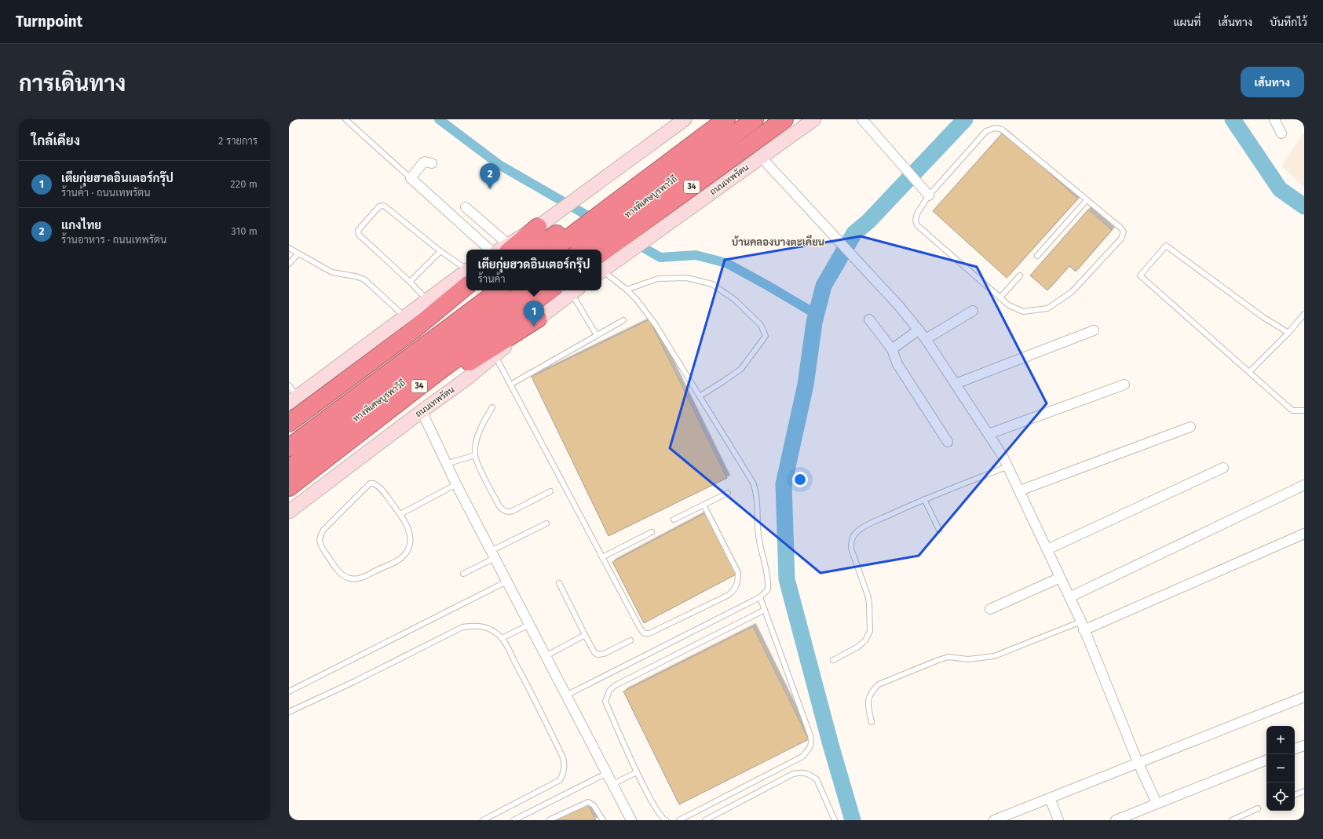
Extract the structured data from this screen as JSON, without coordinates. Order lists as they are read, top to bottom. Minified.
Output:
{"streets":{"highway":["ถนนเทพรัตน","34","ทางพิเศษบูรพาวิถี"]},"districts":["บ้านคลองบางตะเคียน"],"page":{"header":"Turnpoint","nav":["แผนที่","เส้นทาง","บันทึกไว้"],"buttons":"เส้นทาง","title":"การเดินทาง","heading":["ใกล้เคียง","2 รายการ"],"list":[{"mark":"1","name":"เตียกุ่ยฮวดอินเตอร์กรุ๊ป","note":"ร้านค้า · ถนนเทพรัตน","value":"220 m"},{"mark":"2","name":"แกงไทย","note":"ร้านอาหาร · ถนนเทพรัตน","value":"310 m"}],"pins":["2","1"],"popup":["เตียกุ่ยฮวดอินเตอร์กรุ๊ป","ร้านค้า"],"map_buttons":["+","−"]}}
